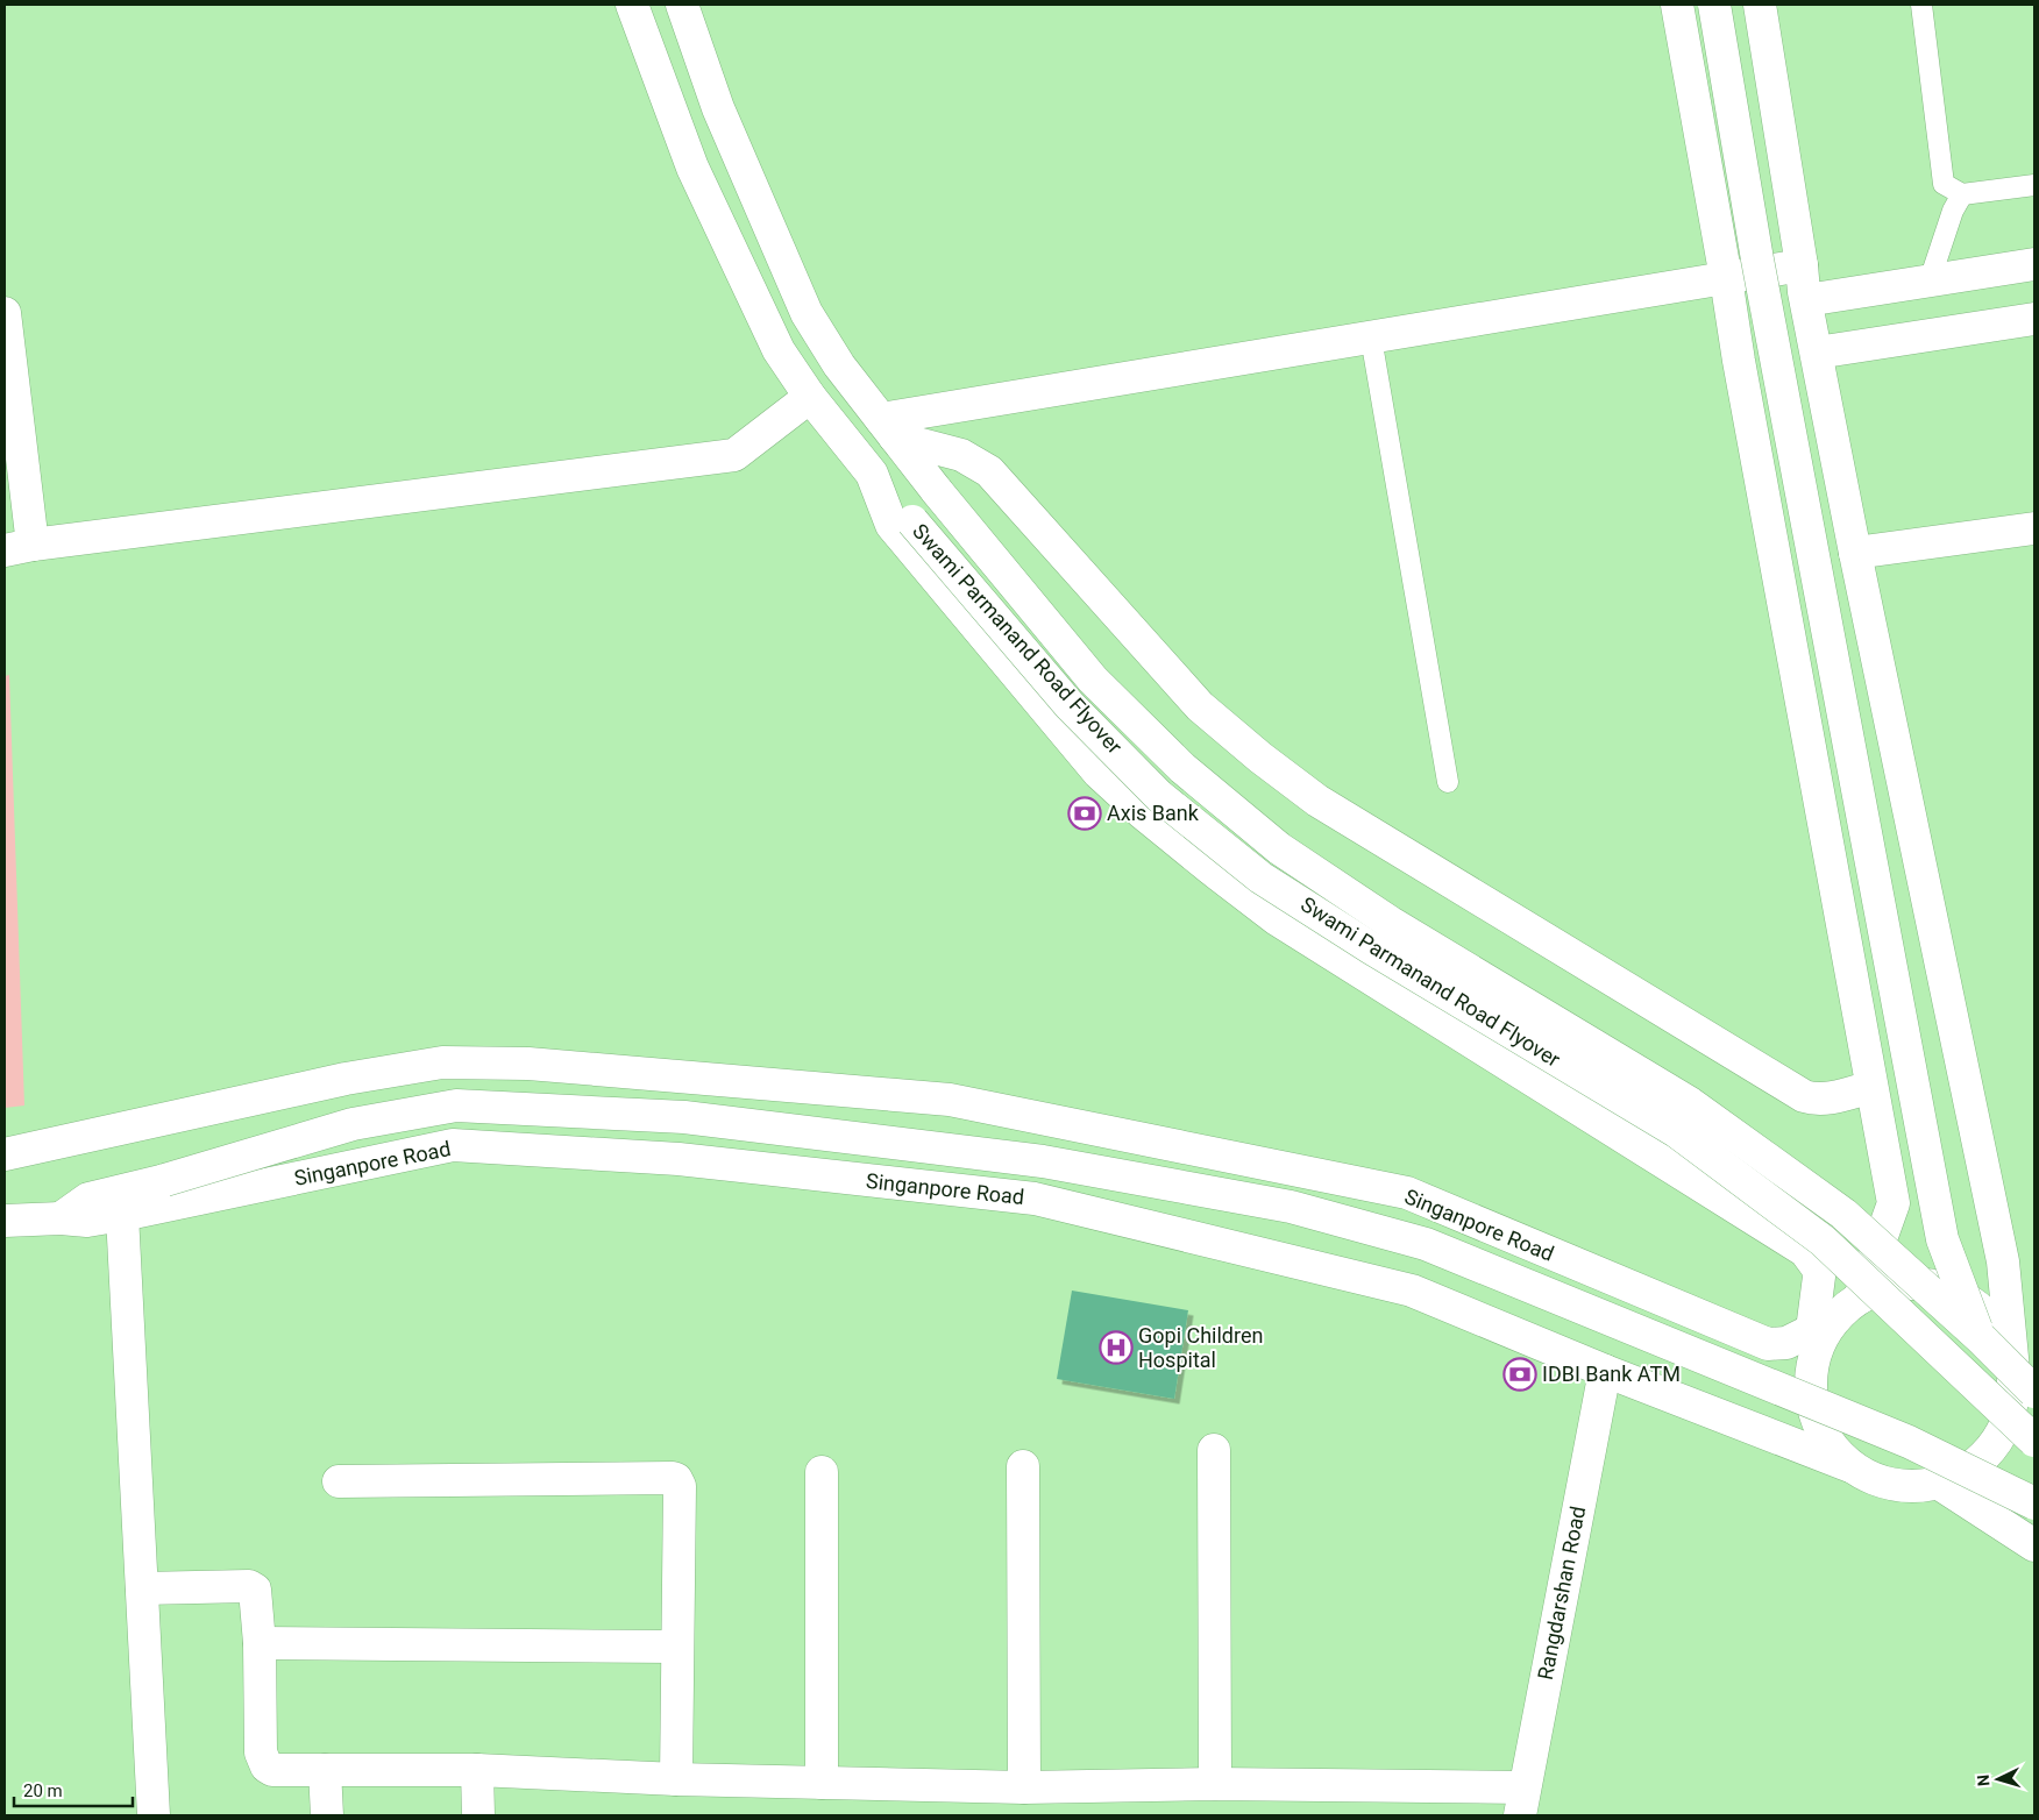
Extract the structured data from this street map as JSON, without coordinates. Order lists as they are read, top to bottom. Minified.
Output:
{"streets":{"main road":["Swami Parmanand Road Flyover","Singanpore Road","Rangdarshan Road"]},"crossings":[["Singanpore Road","Rangdarshan Road"]],"places":{"bank":["Axis Bank","IDBI Bank ATM"],"hospital":["Gopi Children Hospital"]},"scale_bar":"20 m","north":"left"}
